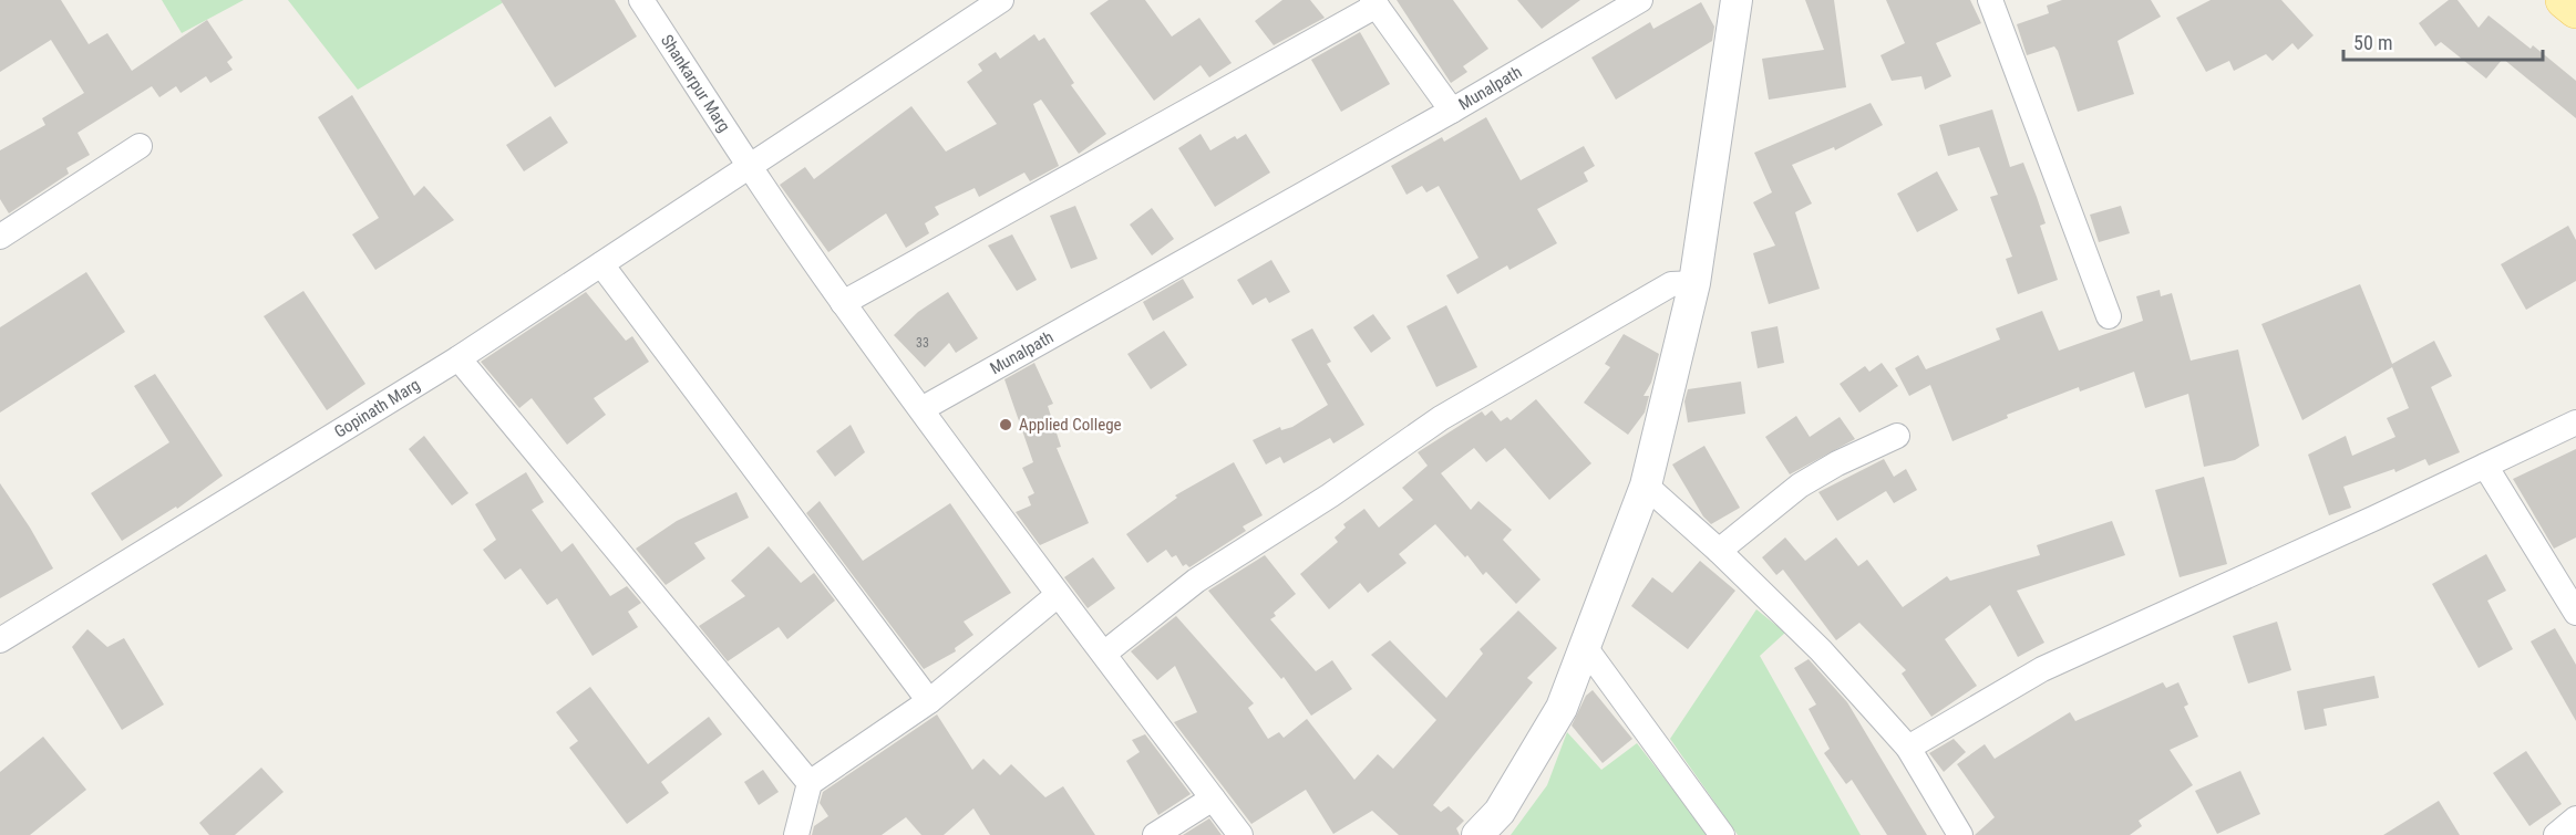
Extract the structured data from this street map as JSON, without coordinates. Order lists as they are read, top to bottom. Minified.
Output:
{"streets":{"street":["Shankarpur Marg","Munalpath","Gopinath Marg"]},"crossings":[["Shankarpur Marg","Munalpath"],["Shankarpur Marg","Gopinath Marg"]],"places":["Applied College"],"house_numbers":["33"],"scale_bar":"50 m"}
